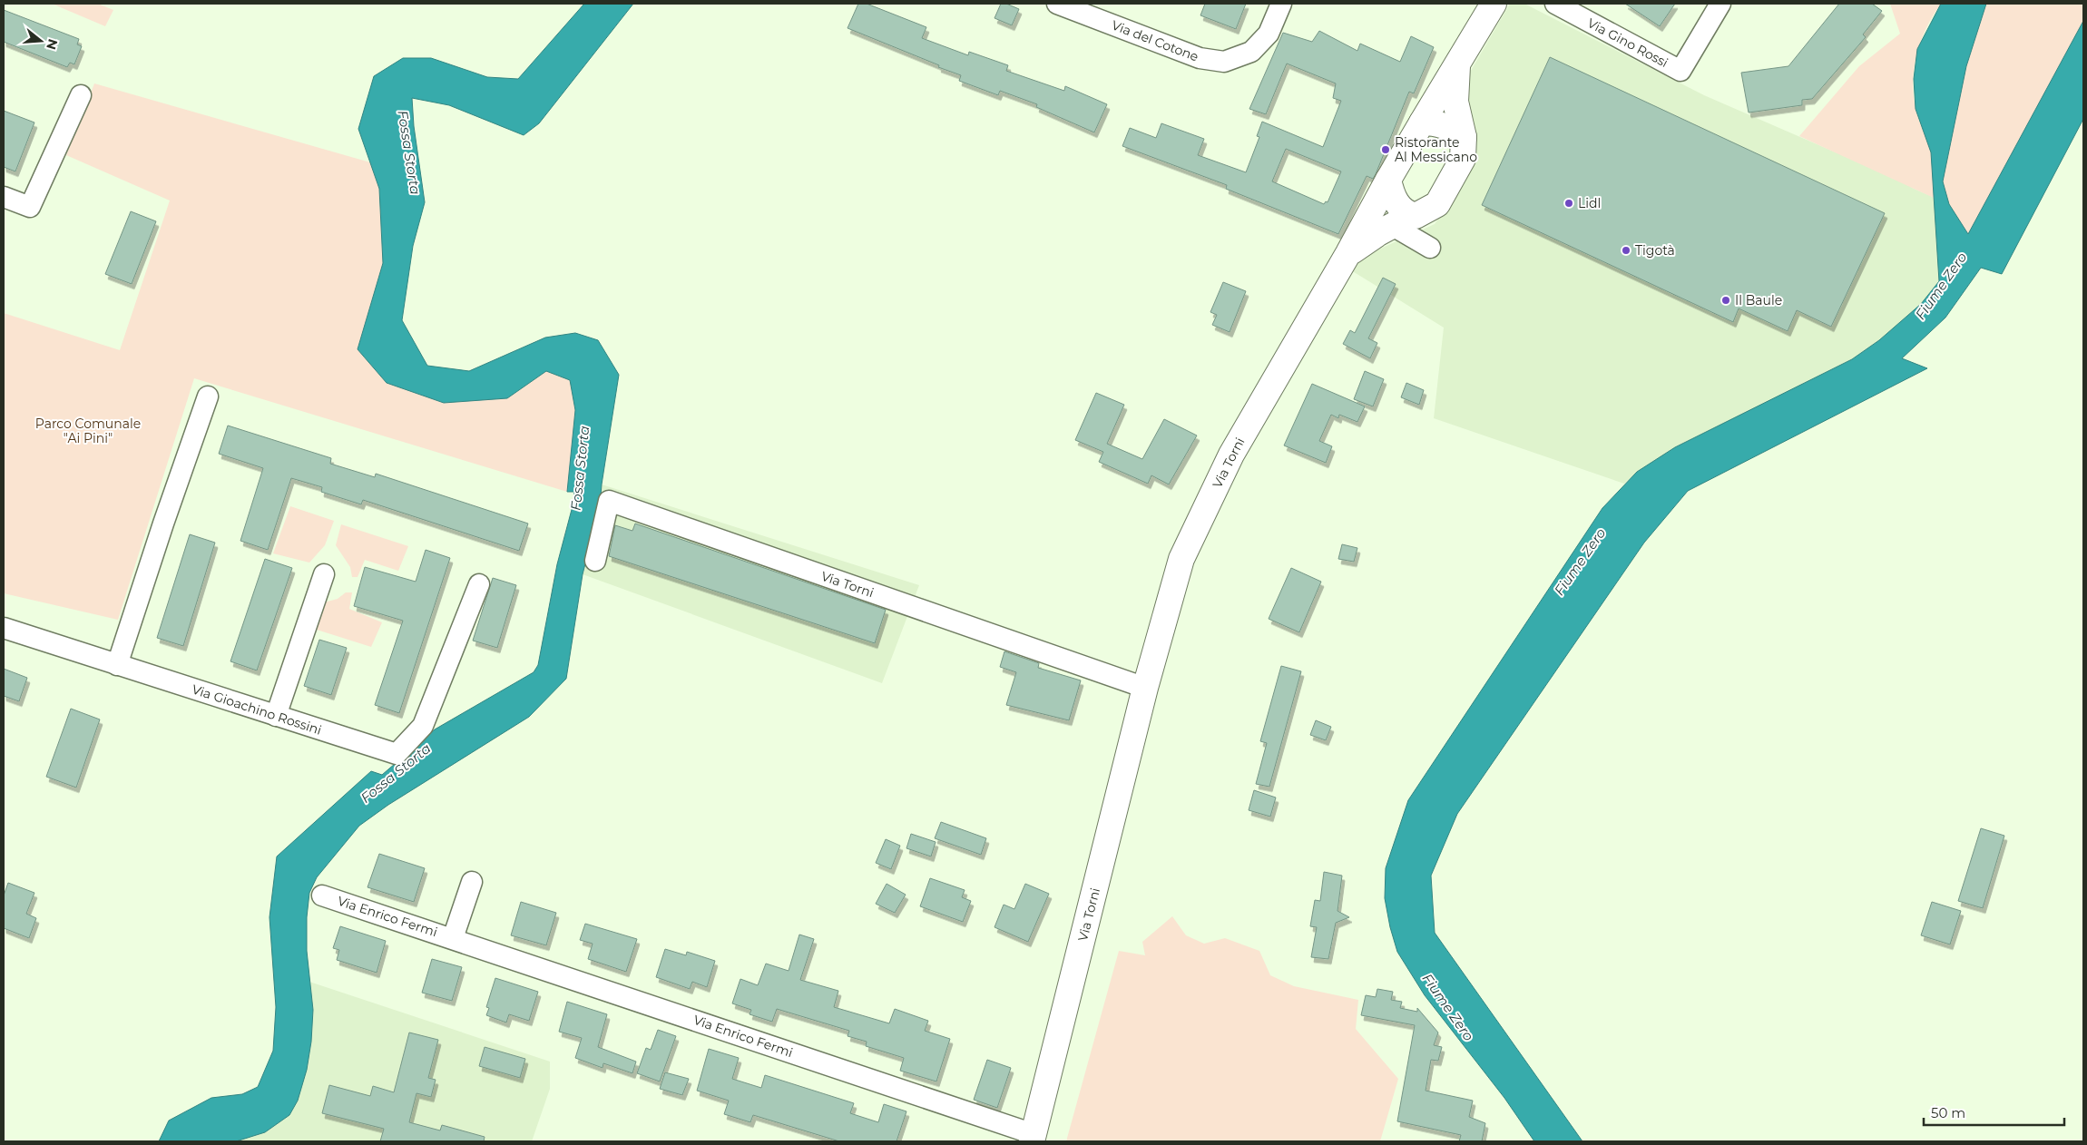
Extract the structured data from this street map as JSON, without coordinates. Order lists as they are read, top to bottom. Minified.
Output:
{"streets":{"main road":["Via Torni"],"street":["Via del Cotone","Via Gino Rossi","Via Gioachino Rossini","Via Enrico Fermi"]},"crossings":[["Via Torni","Via Enrico Fermi"]],"water":["Fossa Storta","Fiume Zero"],"parks":["Parco Comunale \"Ai Pini\""],"places":["Ristorante Al Messicano","Lidl","Tigotà","Il Baule"],"scale_bar":"50 m","north":"right"}
